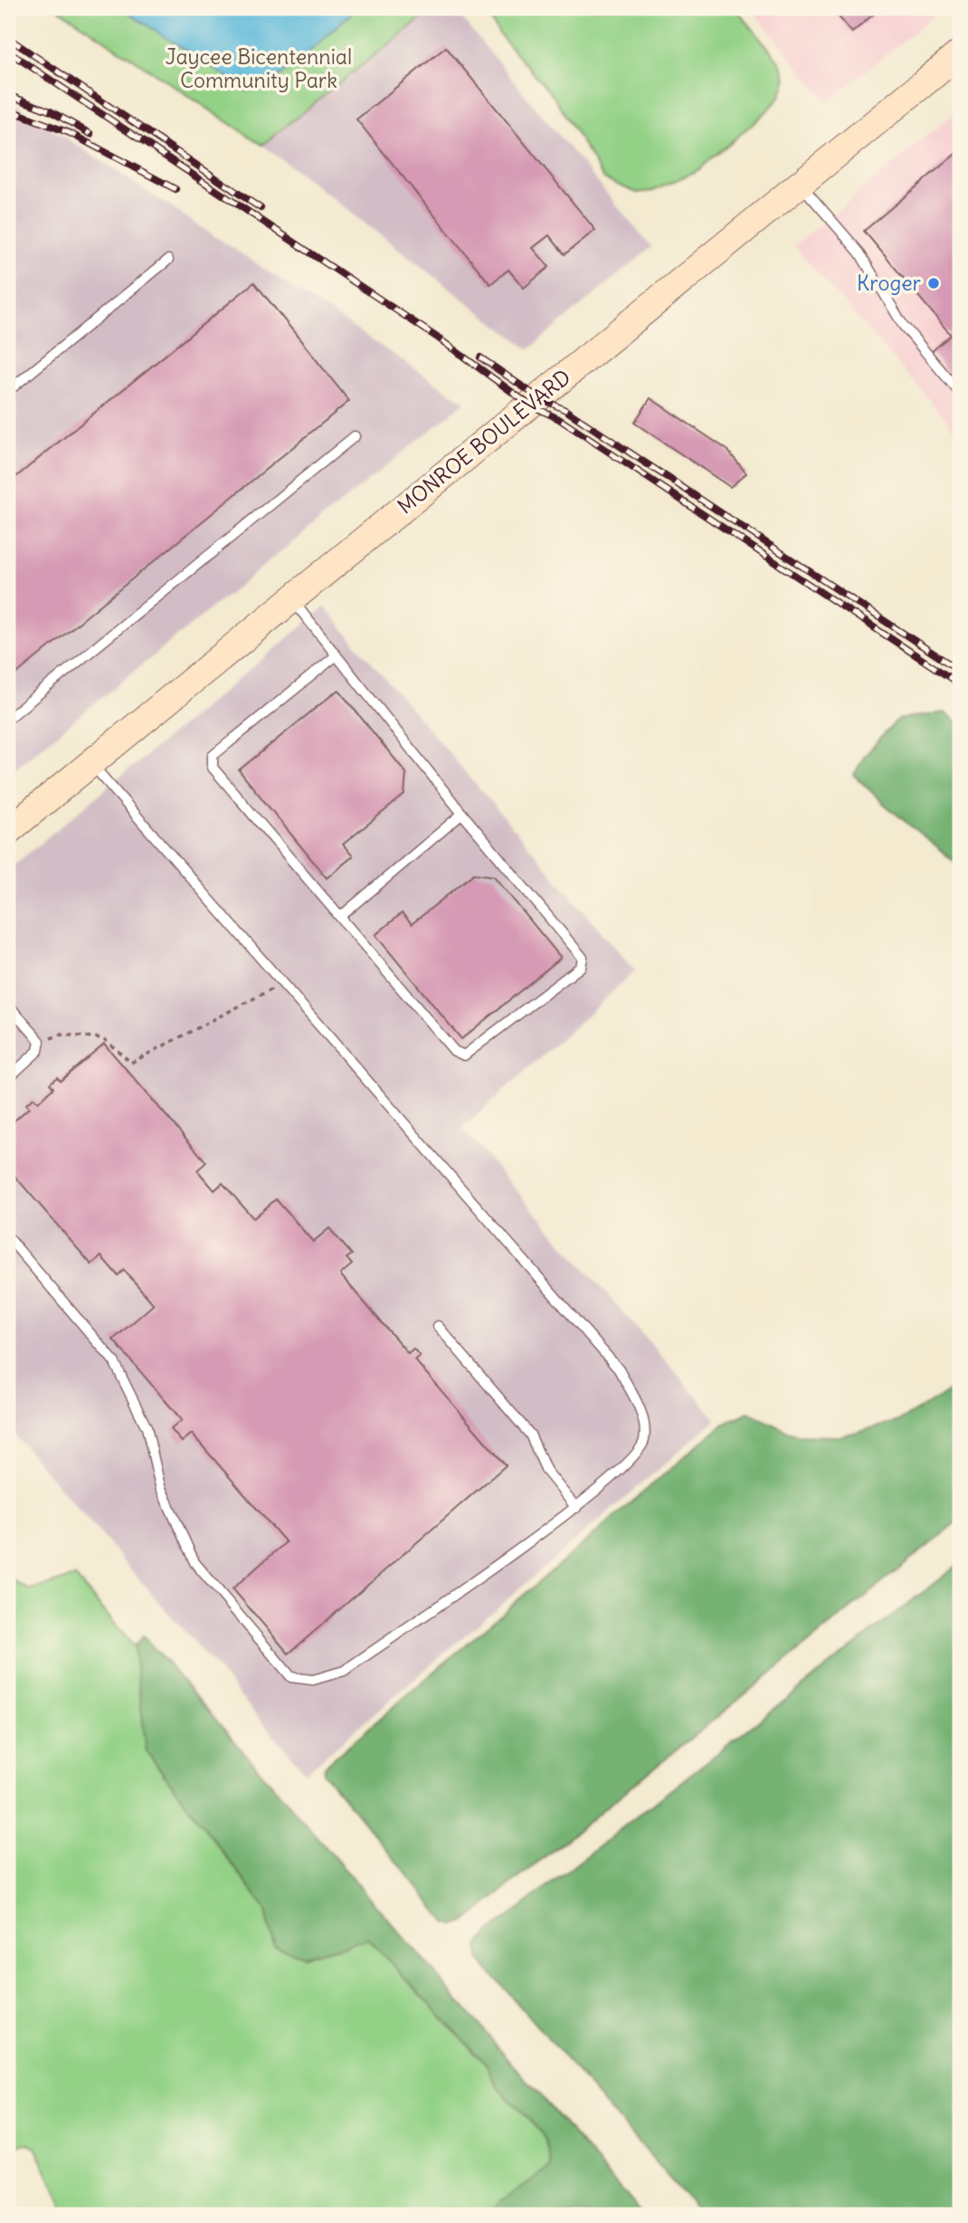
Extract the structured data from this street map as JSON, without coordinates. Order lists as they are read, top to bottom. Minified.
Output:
{"streets":{"street":["MONROE BOULEVARD"]},"parks":["Jaycee Bicentennial Community Park"],"places":["Kroger"]}
